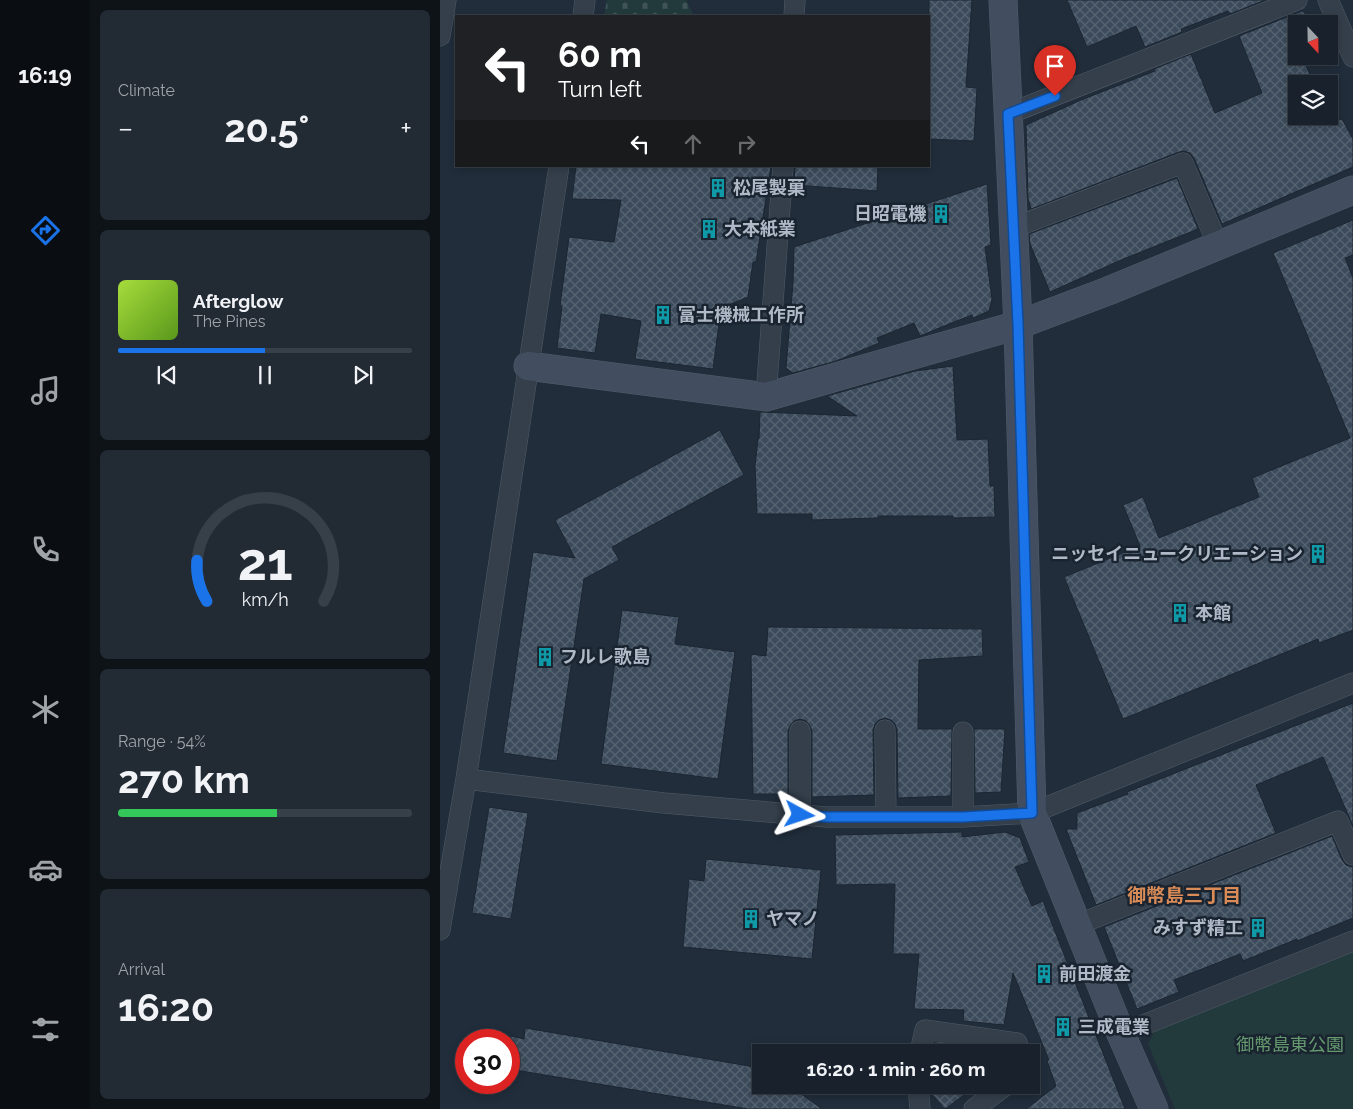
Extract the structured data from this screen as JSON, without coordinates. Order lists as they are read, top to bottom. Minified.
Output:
{"districts":["御幣島三丁目"],"parks":["御幣島東公園"],"places":{"building":["松尾製菓","日昭電機","大本紙業","富士機械工作所","ニッセイニュークリエーション","本館","フルレ歌島","ヤマノ","みすず精工","前田渡金","三成電業"]},"north":"bottom","page":{"tabs":"16:19","tile":["Climate",["Range · 54%","270 km"],["Arrival","16:20"]],"turn":["60 m","Turn left"],"heat":["−","20.5°","+"],"song":["Afterglow","The Pines"],"limit":"30","trip":"16:20 · 1 min · 260 m","gauge":["21","km/h"]}}
